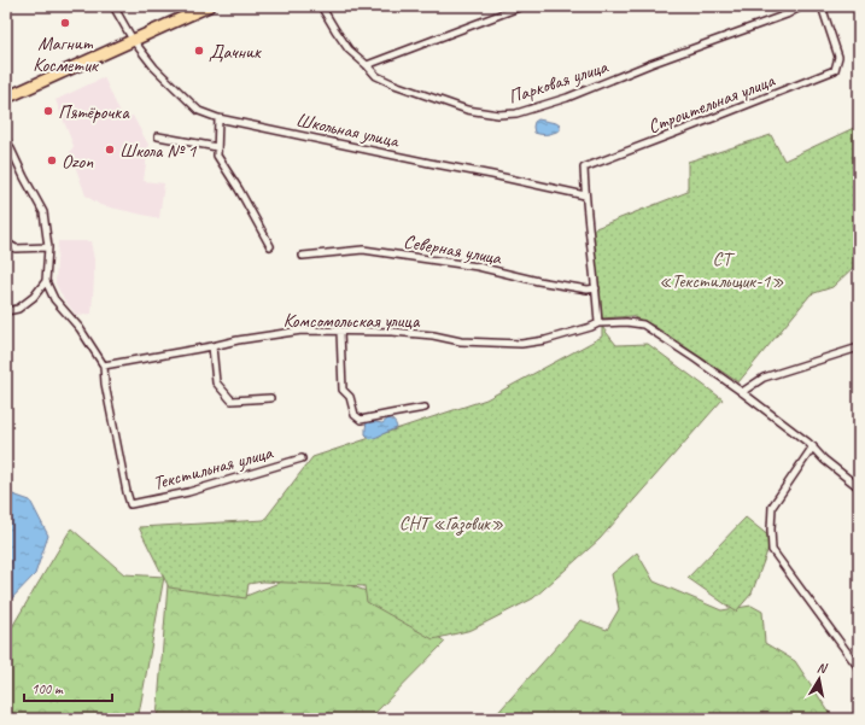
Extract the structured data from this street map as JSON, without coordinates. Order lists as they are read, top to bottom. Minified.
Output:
{"streets":{"street":["Парковая улица","Строительная улица","Школьная улица","Северная улица","Комсомольская улица","Текстильная улица"]},"crossings":[["Строительная улица","Школьная улица"],["Комсомольская улица","Текстильная улица"]],"parks":["СТ «Текстильщик-1»","СНТ «Газовик»"],"places":["Магнит Косметик","Дачник","Пятёрочка","Школа № 1","Ozon"],"scale_bar":"100 m","north":"top"}
